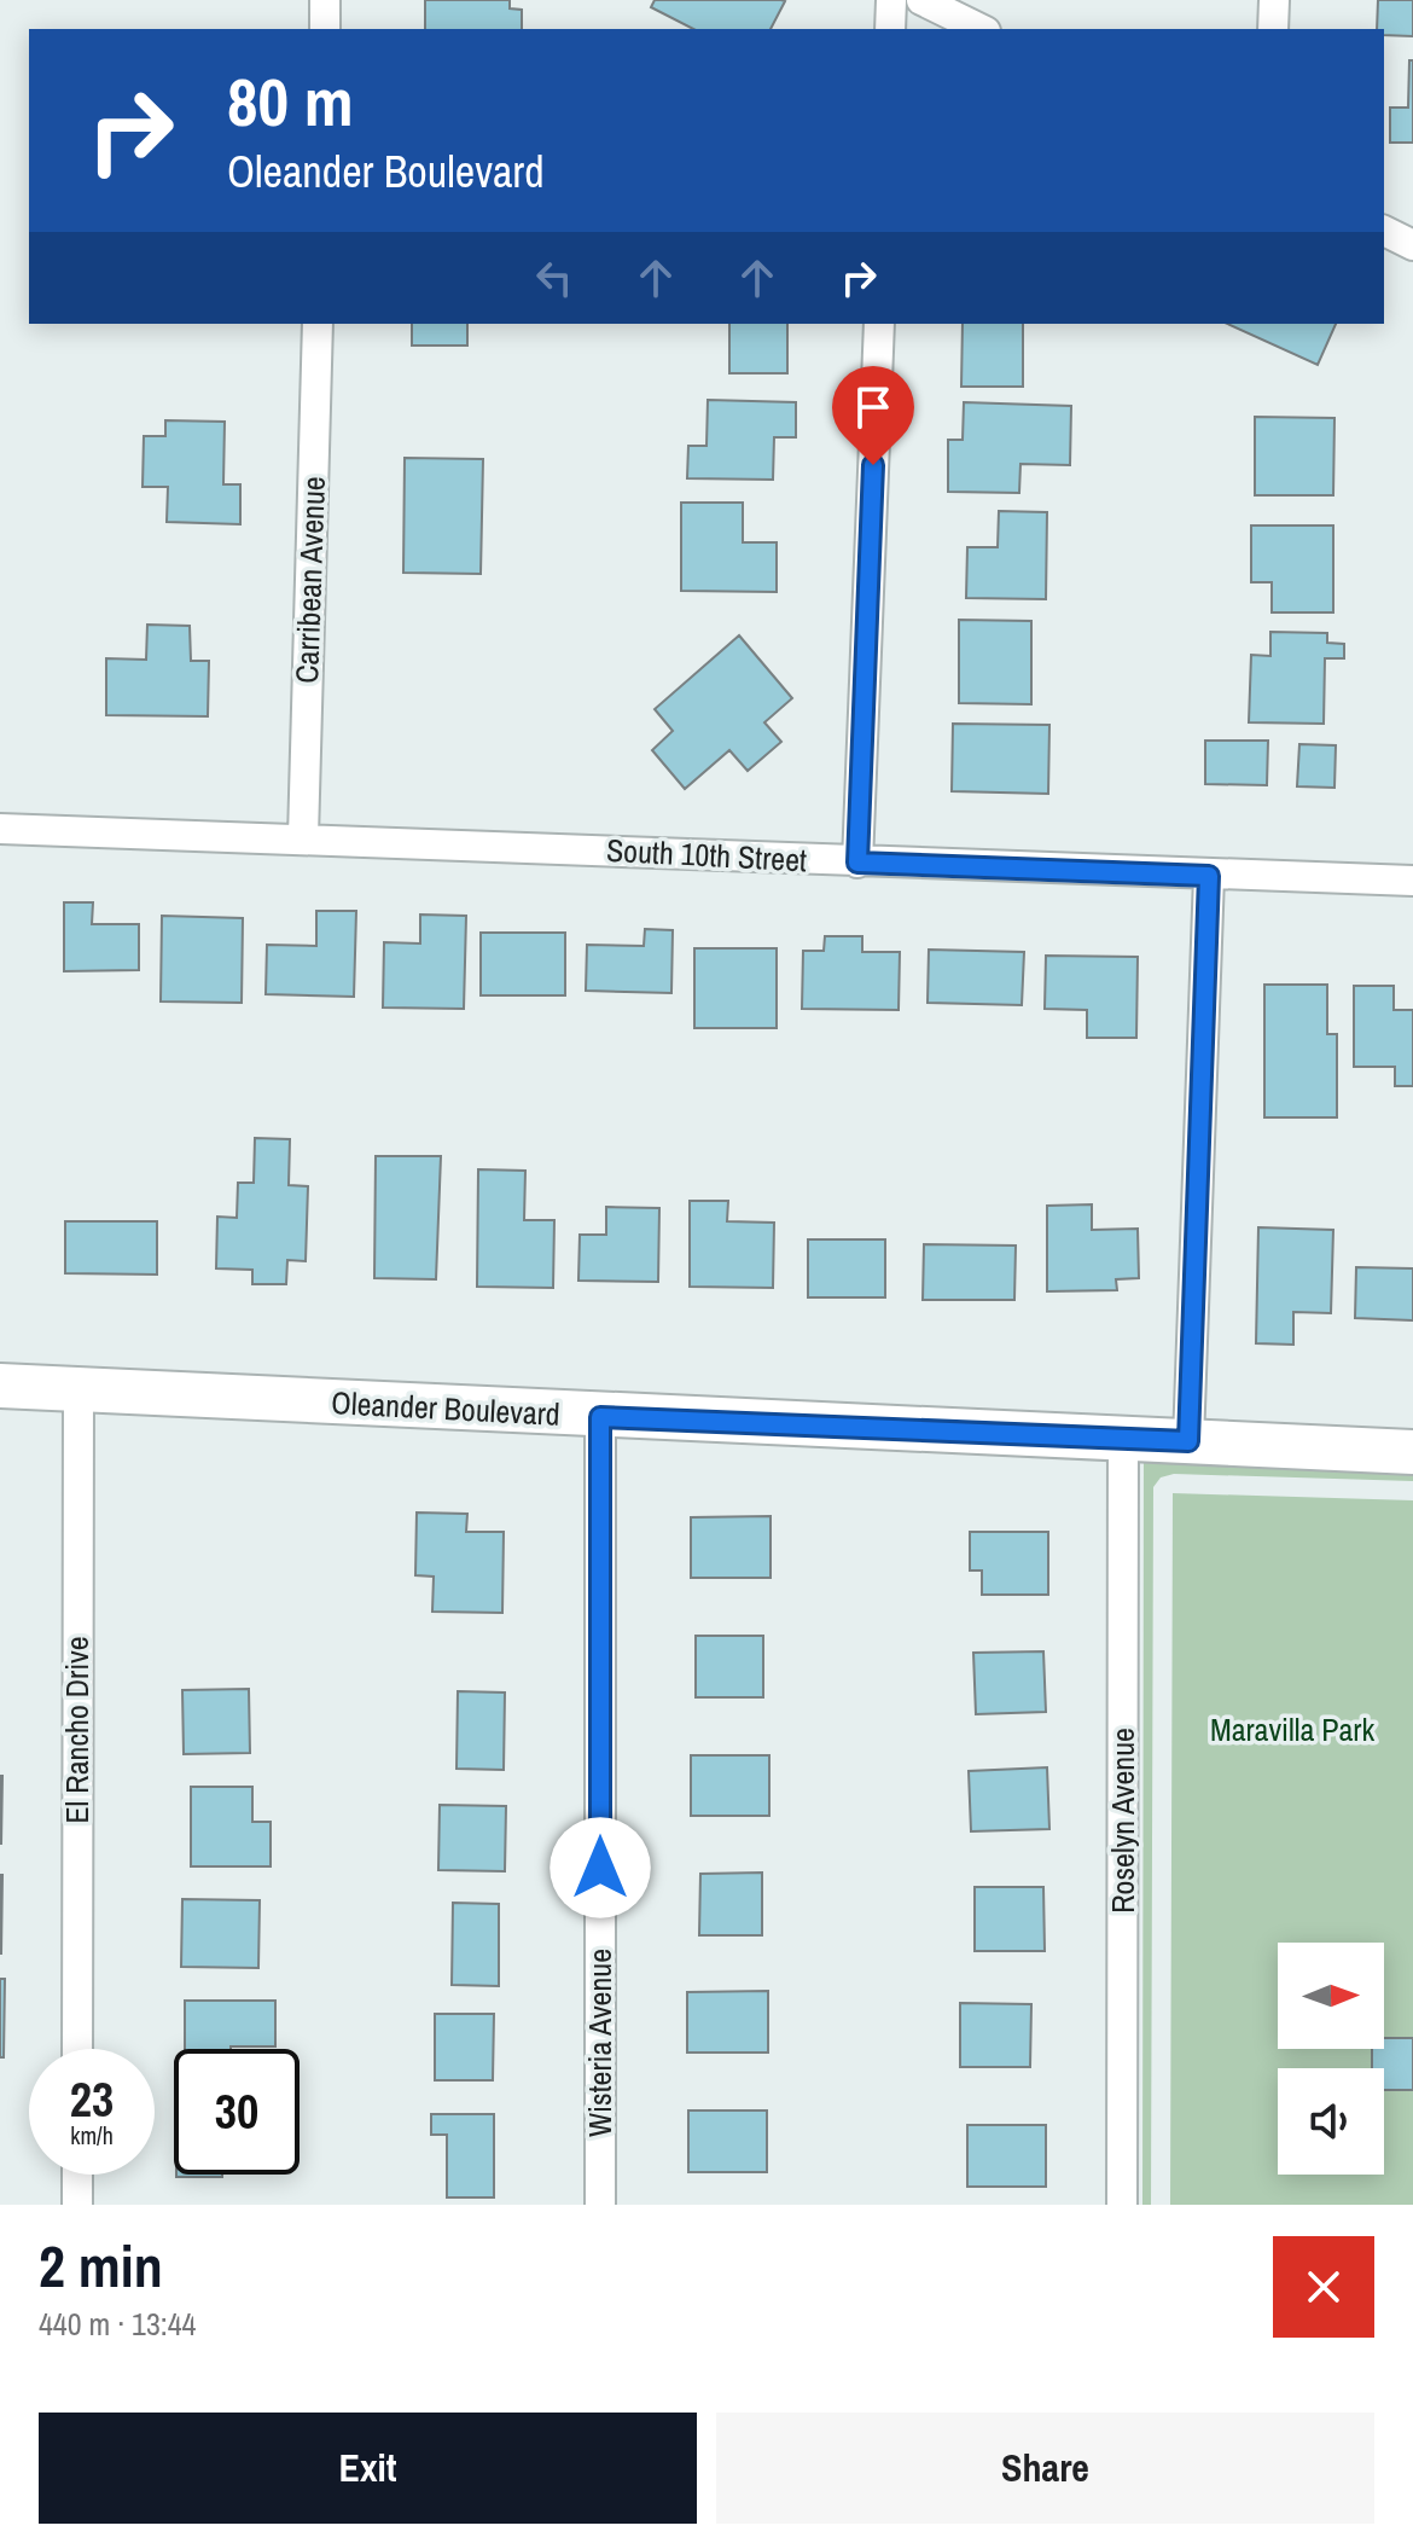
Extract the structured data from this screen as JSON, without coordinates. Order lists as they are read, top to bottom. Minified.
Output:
{"streets":{"main road":["Oleander Boulevard"],"street":["Carribean Avenue","South 10th Street","El Rancho Drive","Roselyn Avenue","Wisteria Avenue"]},"crossings":[["Carribean Avenue","South 10th Street"],["Oleander Boulevard","El Rancho Drive"],["Oleander Boulevard","Roselyn Avenue"],["Oleander Boulevard","Wisteria Avenue"]],"parks":["Maravilla Park"],"north":"right","page":{"turn":["80 m","Oleander Boulevard"],"speed":"23 km/h","limit":"30","heading":["2 min","440 m · 13:44"],"buttons":["Exit","Share"]}}
